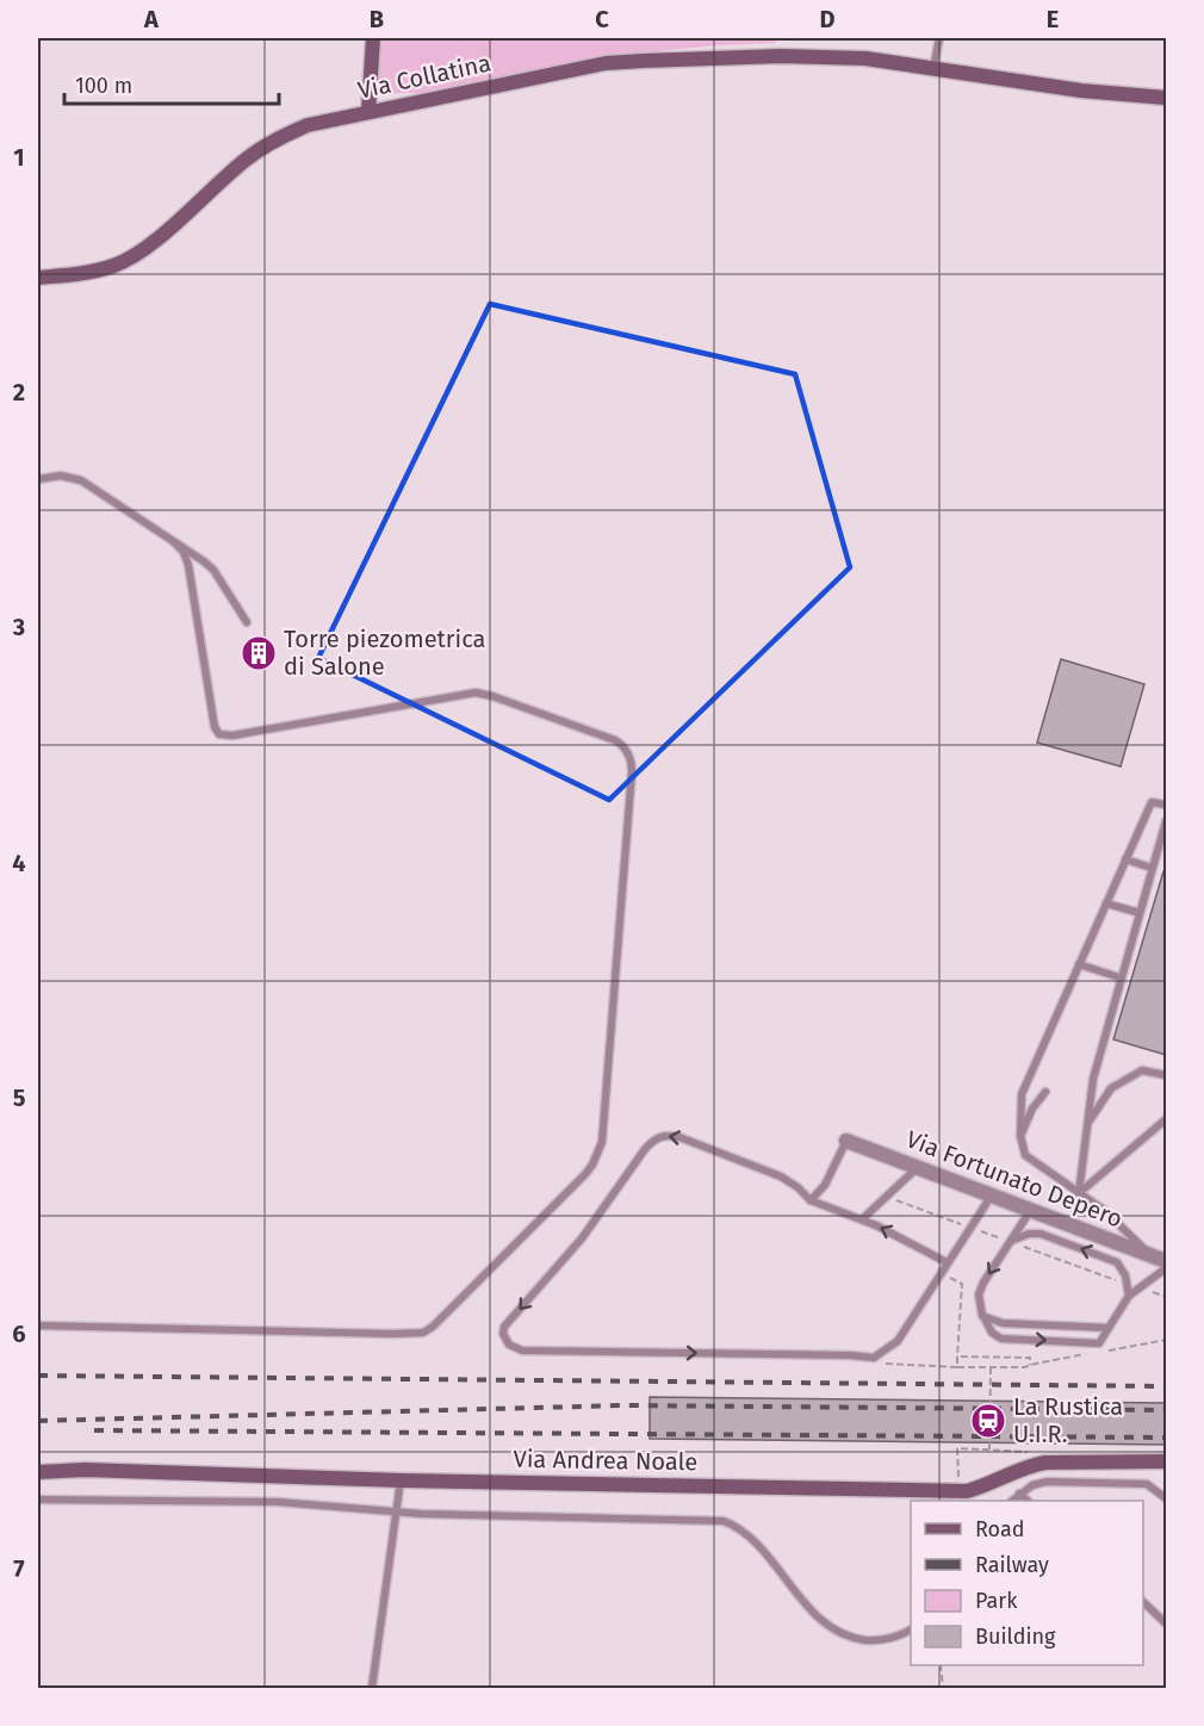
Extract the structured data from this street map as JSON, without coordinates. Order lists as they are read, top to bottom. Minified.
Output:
{"streets":{"street":["Via Collatina","Via Fortunato Depero","Via Andrea Noale"]},"places":{"building":["Torre piezometrica di Salone"],"station":["La Rustica U.I.R."]},"legend":["Road","Railway","Park","Building"],"scale_bar":"100 m","grid":{"columns":["A","B","C","D","E"],"rows":["1","2","3","4","5","6","7"]}}
